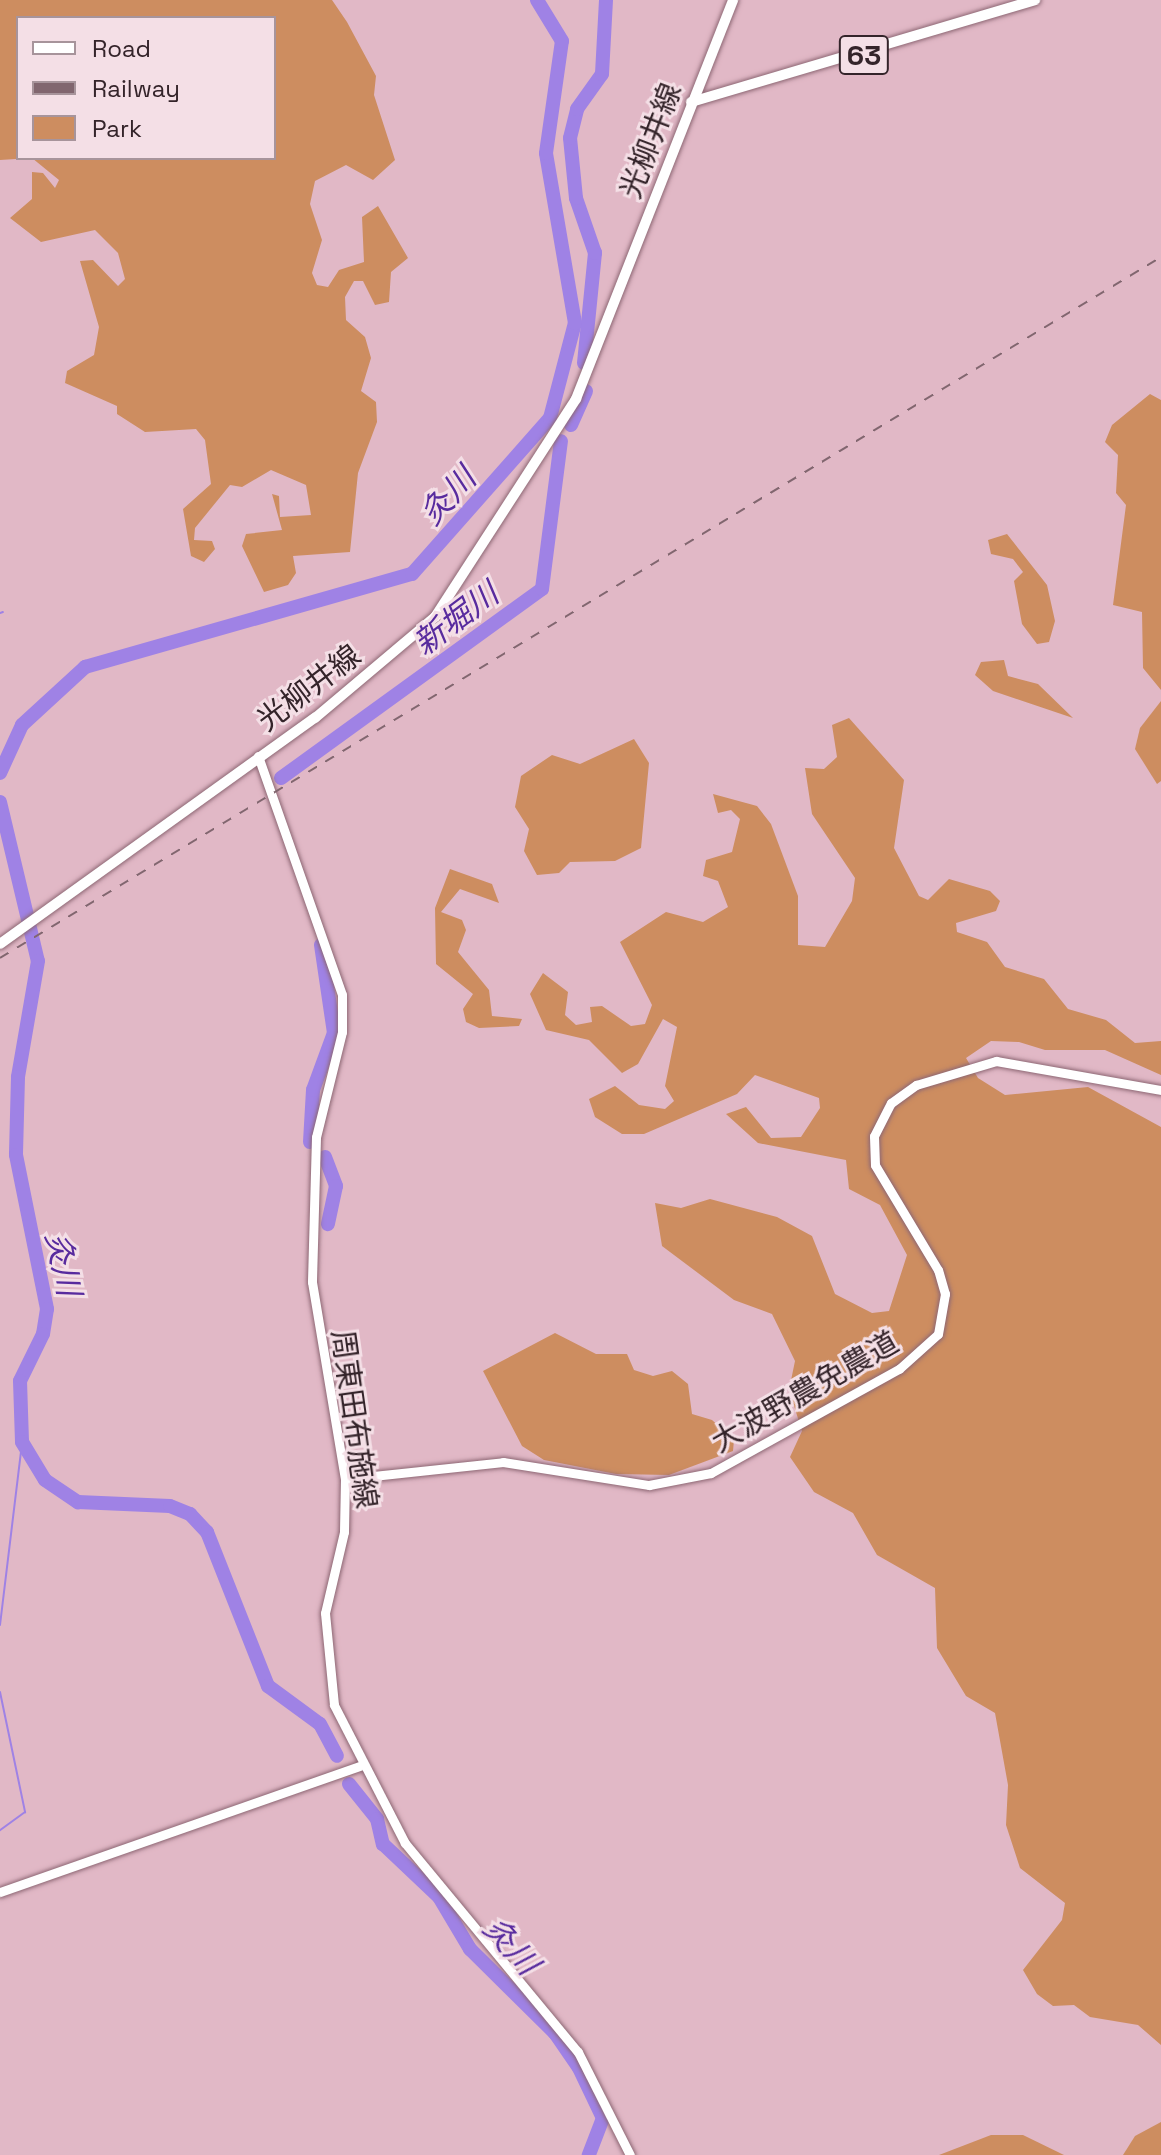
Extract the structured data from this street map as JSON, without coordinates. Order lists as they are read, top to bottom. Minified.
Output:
{"streets":{"main road":["63","光柳井線"],"street":["大波野農免農道","周東田布施線"]},"crossings":[["63","光柳井線"],["光柳井線","周東田布施線"],["大波野農免農道","周東田布施線"]],"water":["灸川","新堀川"],"legend":["Road","Railway","Park"]}
